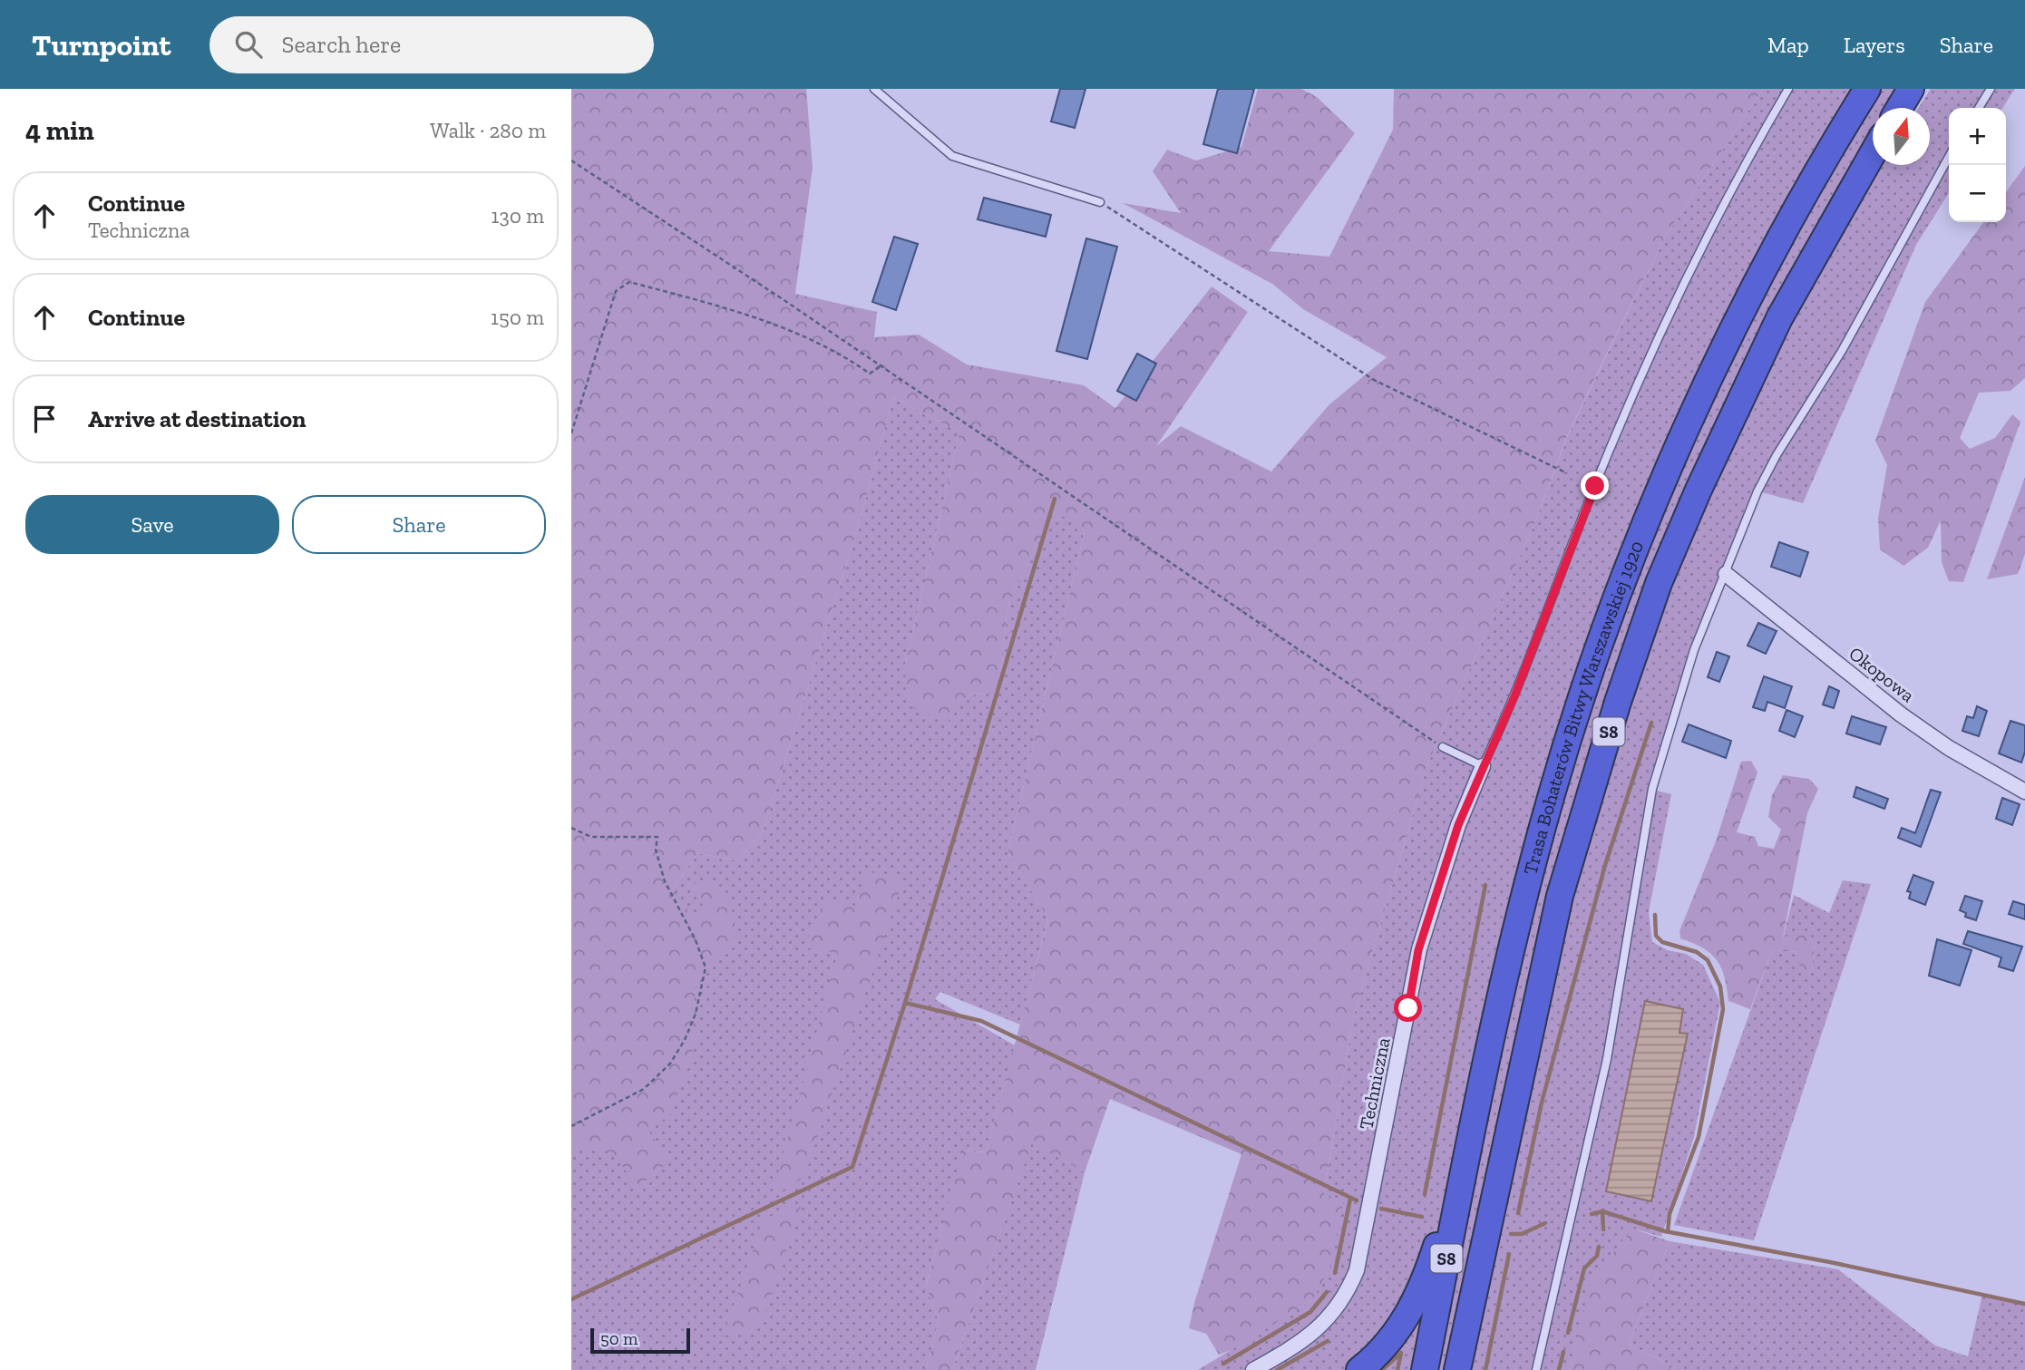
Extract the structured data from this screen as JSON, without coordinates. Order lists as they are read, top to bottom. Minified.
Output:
{"streets":{"highway":["Trasa Bohaterów Bitwy Warszawskiej 1920","S8"],"street":["Okopowa","Techniczna"]},"scale_bar":"50 m","north":"top","page":{"header":"Turnpoint","search":"Search here","nav":["Map","Layers","Share"],"heading":["4 min","Walk · 280 m"],"map_buttons":["+","−"],"list":[["Continue","Techniczna","130 m"],["Continue","150 m"],"Arrive at destination"],"buttons":["Save","Share"],"scale":"50 m"}}
